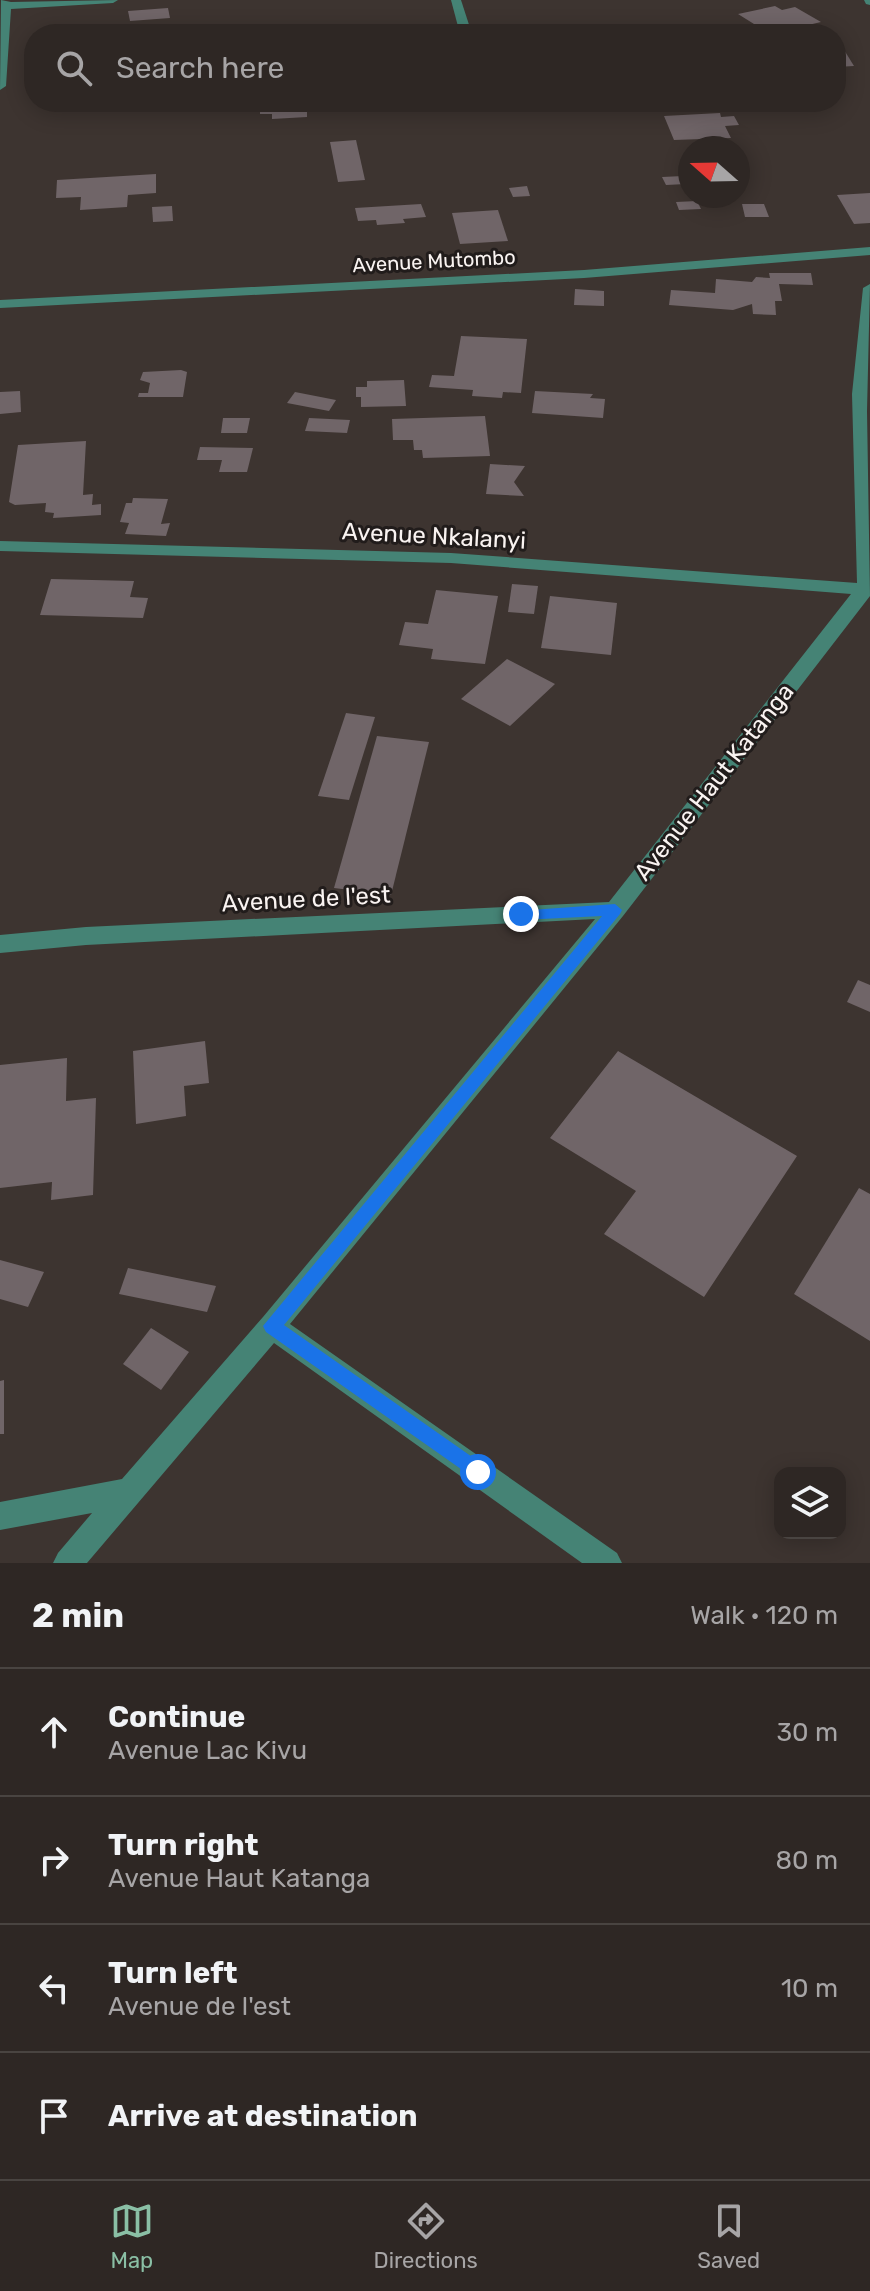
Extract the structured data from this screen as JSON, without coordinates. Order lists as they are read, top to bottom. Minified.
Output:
{"streets":{"street":["Avenue Mutombo","Avenue Nkalanyi","Avenue Haut Katanga","Avenue de l'est"]},"crossings":[["Avenue Nkalanyi","Avenue Haut Katanga"],["Avenue Haut Katanga","Avenue de l'est"]],"north":"left","page":{"search":"Search here","heading":["2 min","Walk · 120 m"],"list":[["Continue","Avenue Lac Kivu","30 m"],["Turn right","Avenue Haut Katanga","80 m"],["Turn left","Avenue de l'est","10 m"],"Arrive at destination"],"nav":["Map","Directions","Saved"]}}
